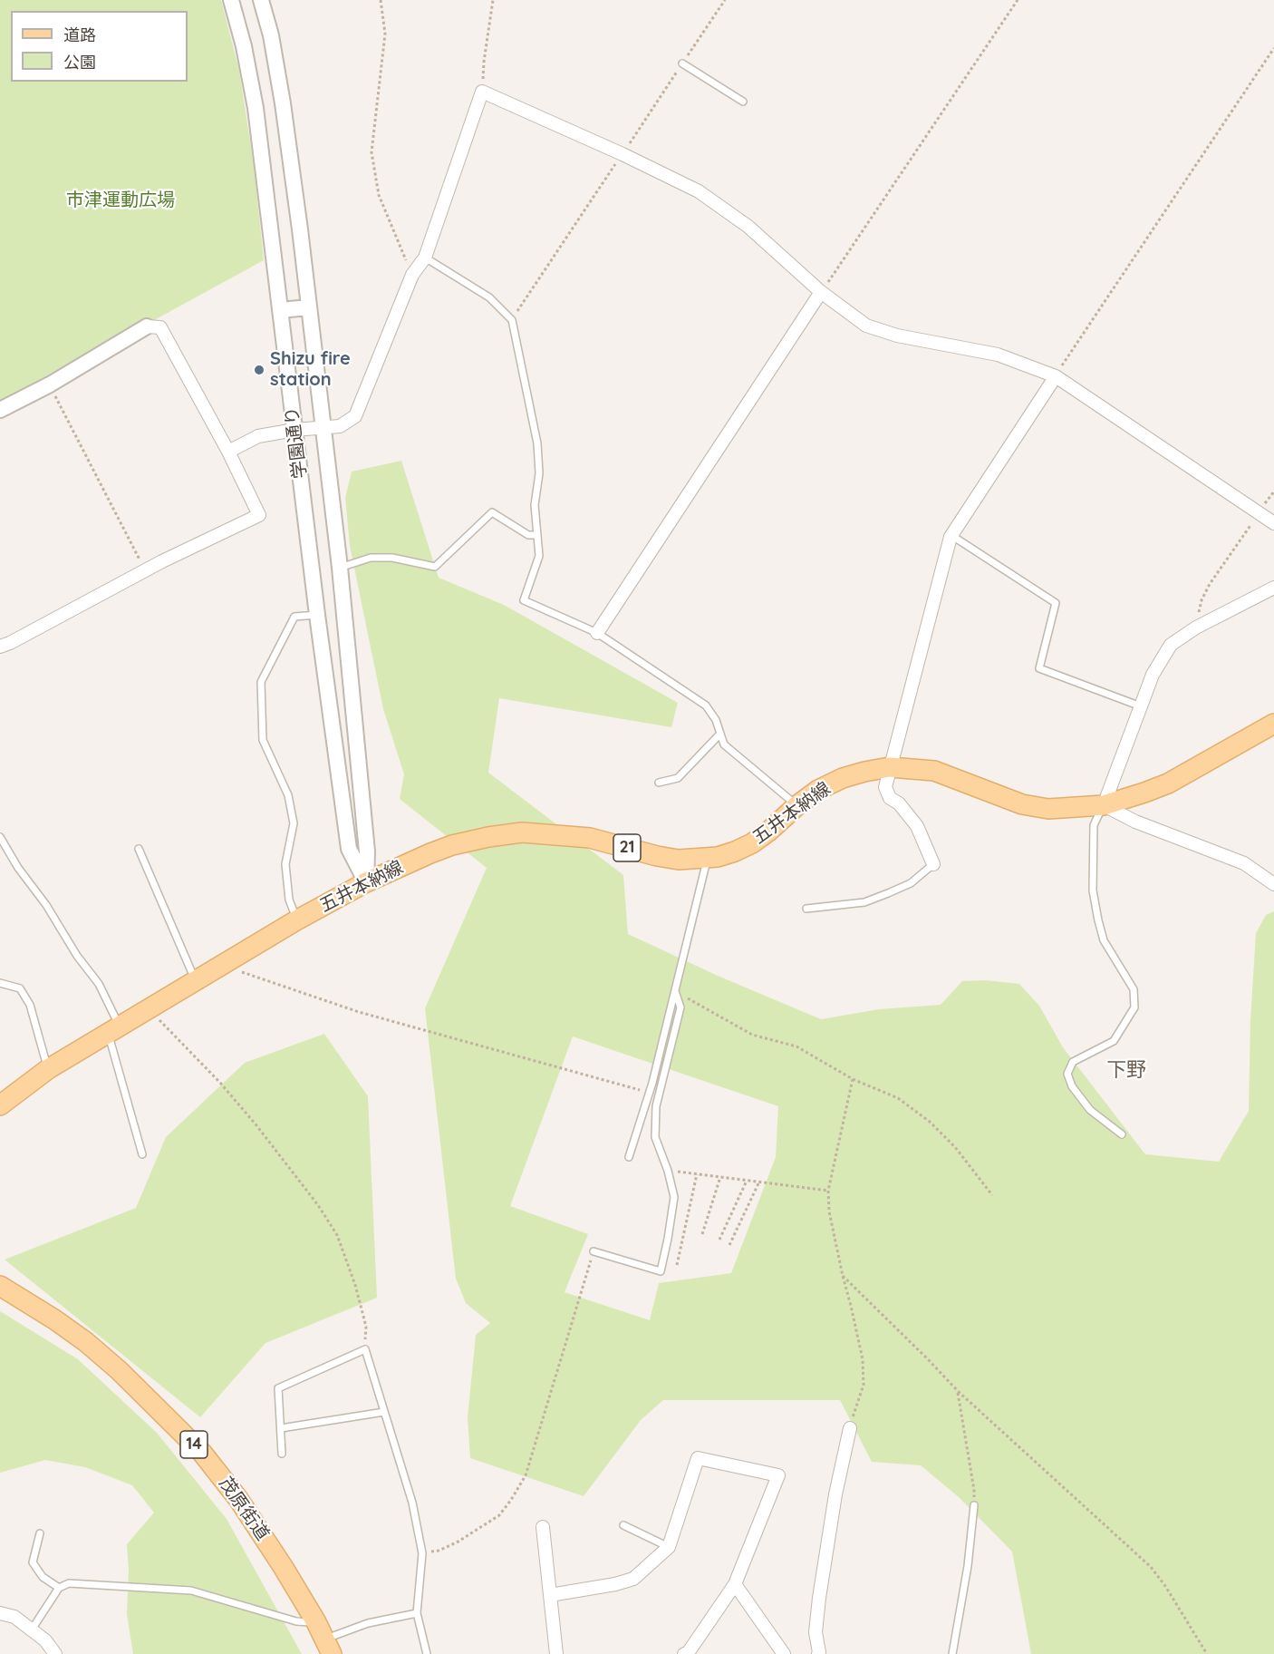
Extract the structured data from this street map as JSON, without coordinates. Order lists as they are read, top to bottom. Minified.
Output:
{"streets":{"main road":["五井本納線","21","14","茂原街道"],"street":["学園通り"]},"crossings":[["学園通り","五井本納線"]],"districts":["下野"],"parks":["市津運動広場"],"places":["Shizu fire station"],"legend":["道路","公園"]}
